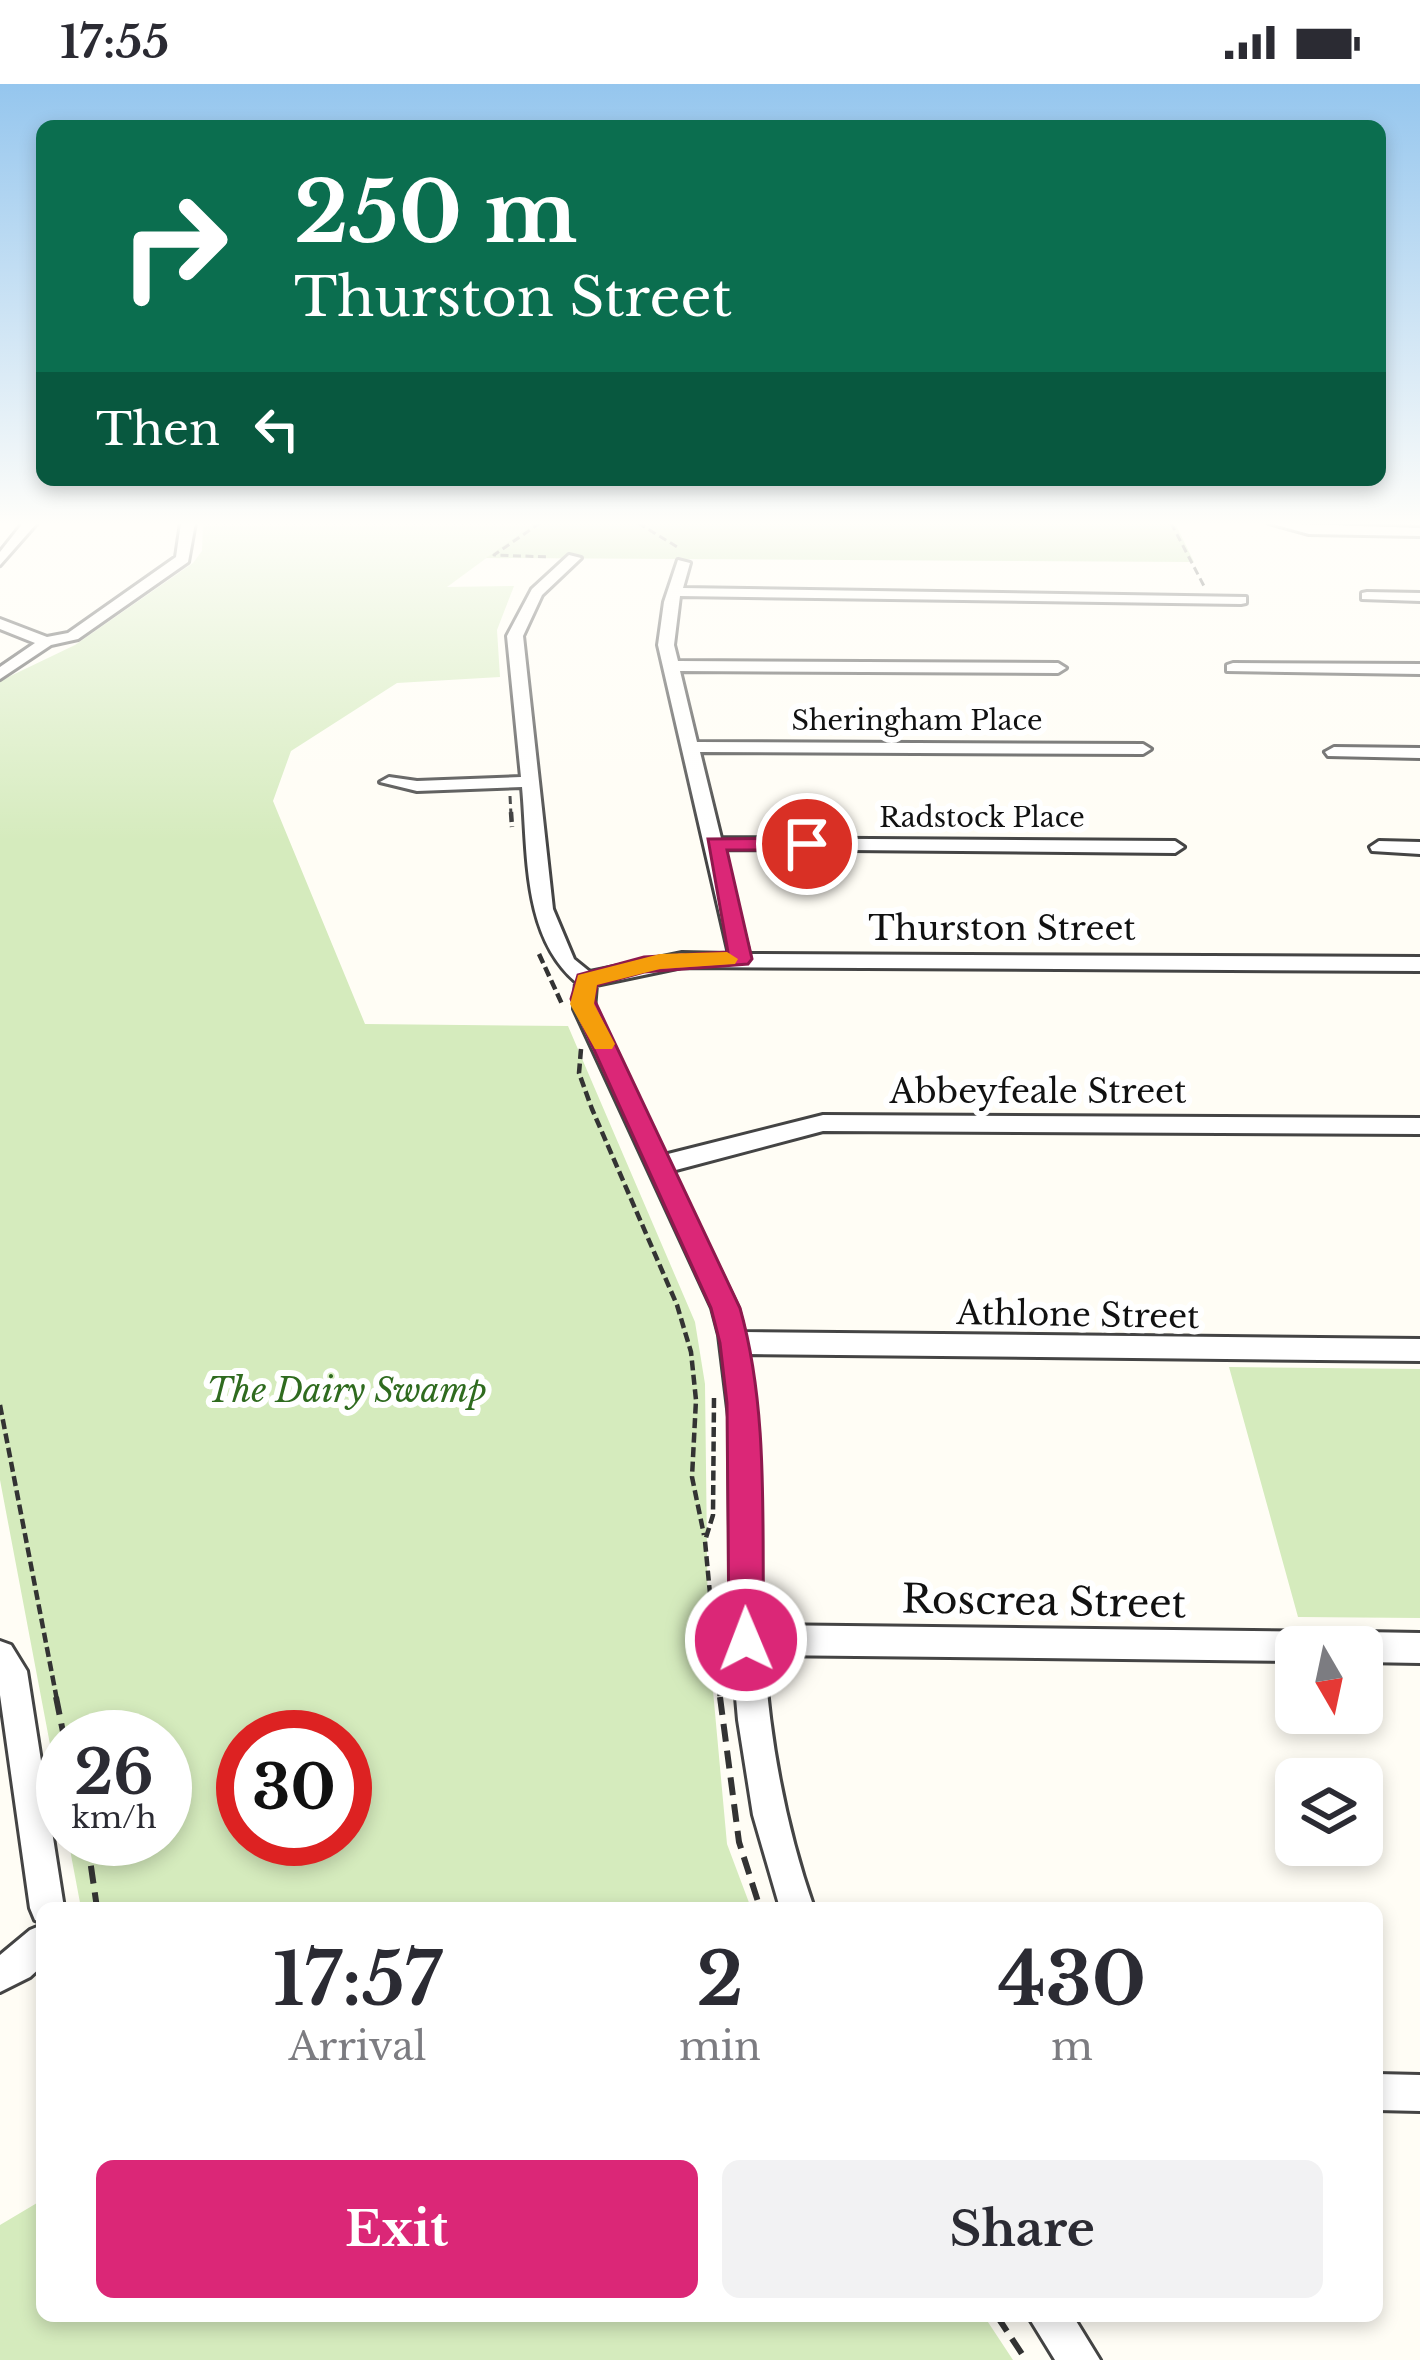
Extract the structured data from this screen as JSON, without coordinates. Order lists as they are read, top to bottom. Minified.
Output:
{"streets":{"street":["Sheringham Place","Radstock Place","Thurston Street","Abbeyfeale Street","Athlone Street","Roscrea Street"]},"parks":["The Dairy Swamp"],"north":"bottom","page":{"status":"17:55","turn":["250 m","Thurston Street"],"then":"Then","speed":"26 km/h","limit":"30","eta":["17:57","Arrival","2","min","430","m"],"buttons":["Exit","Share"]}}
